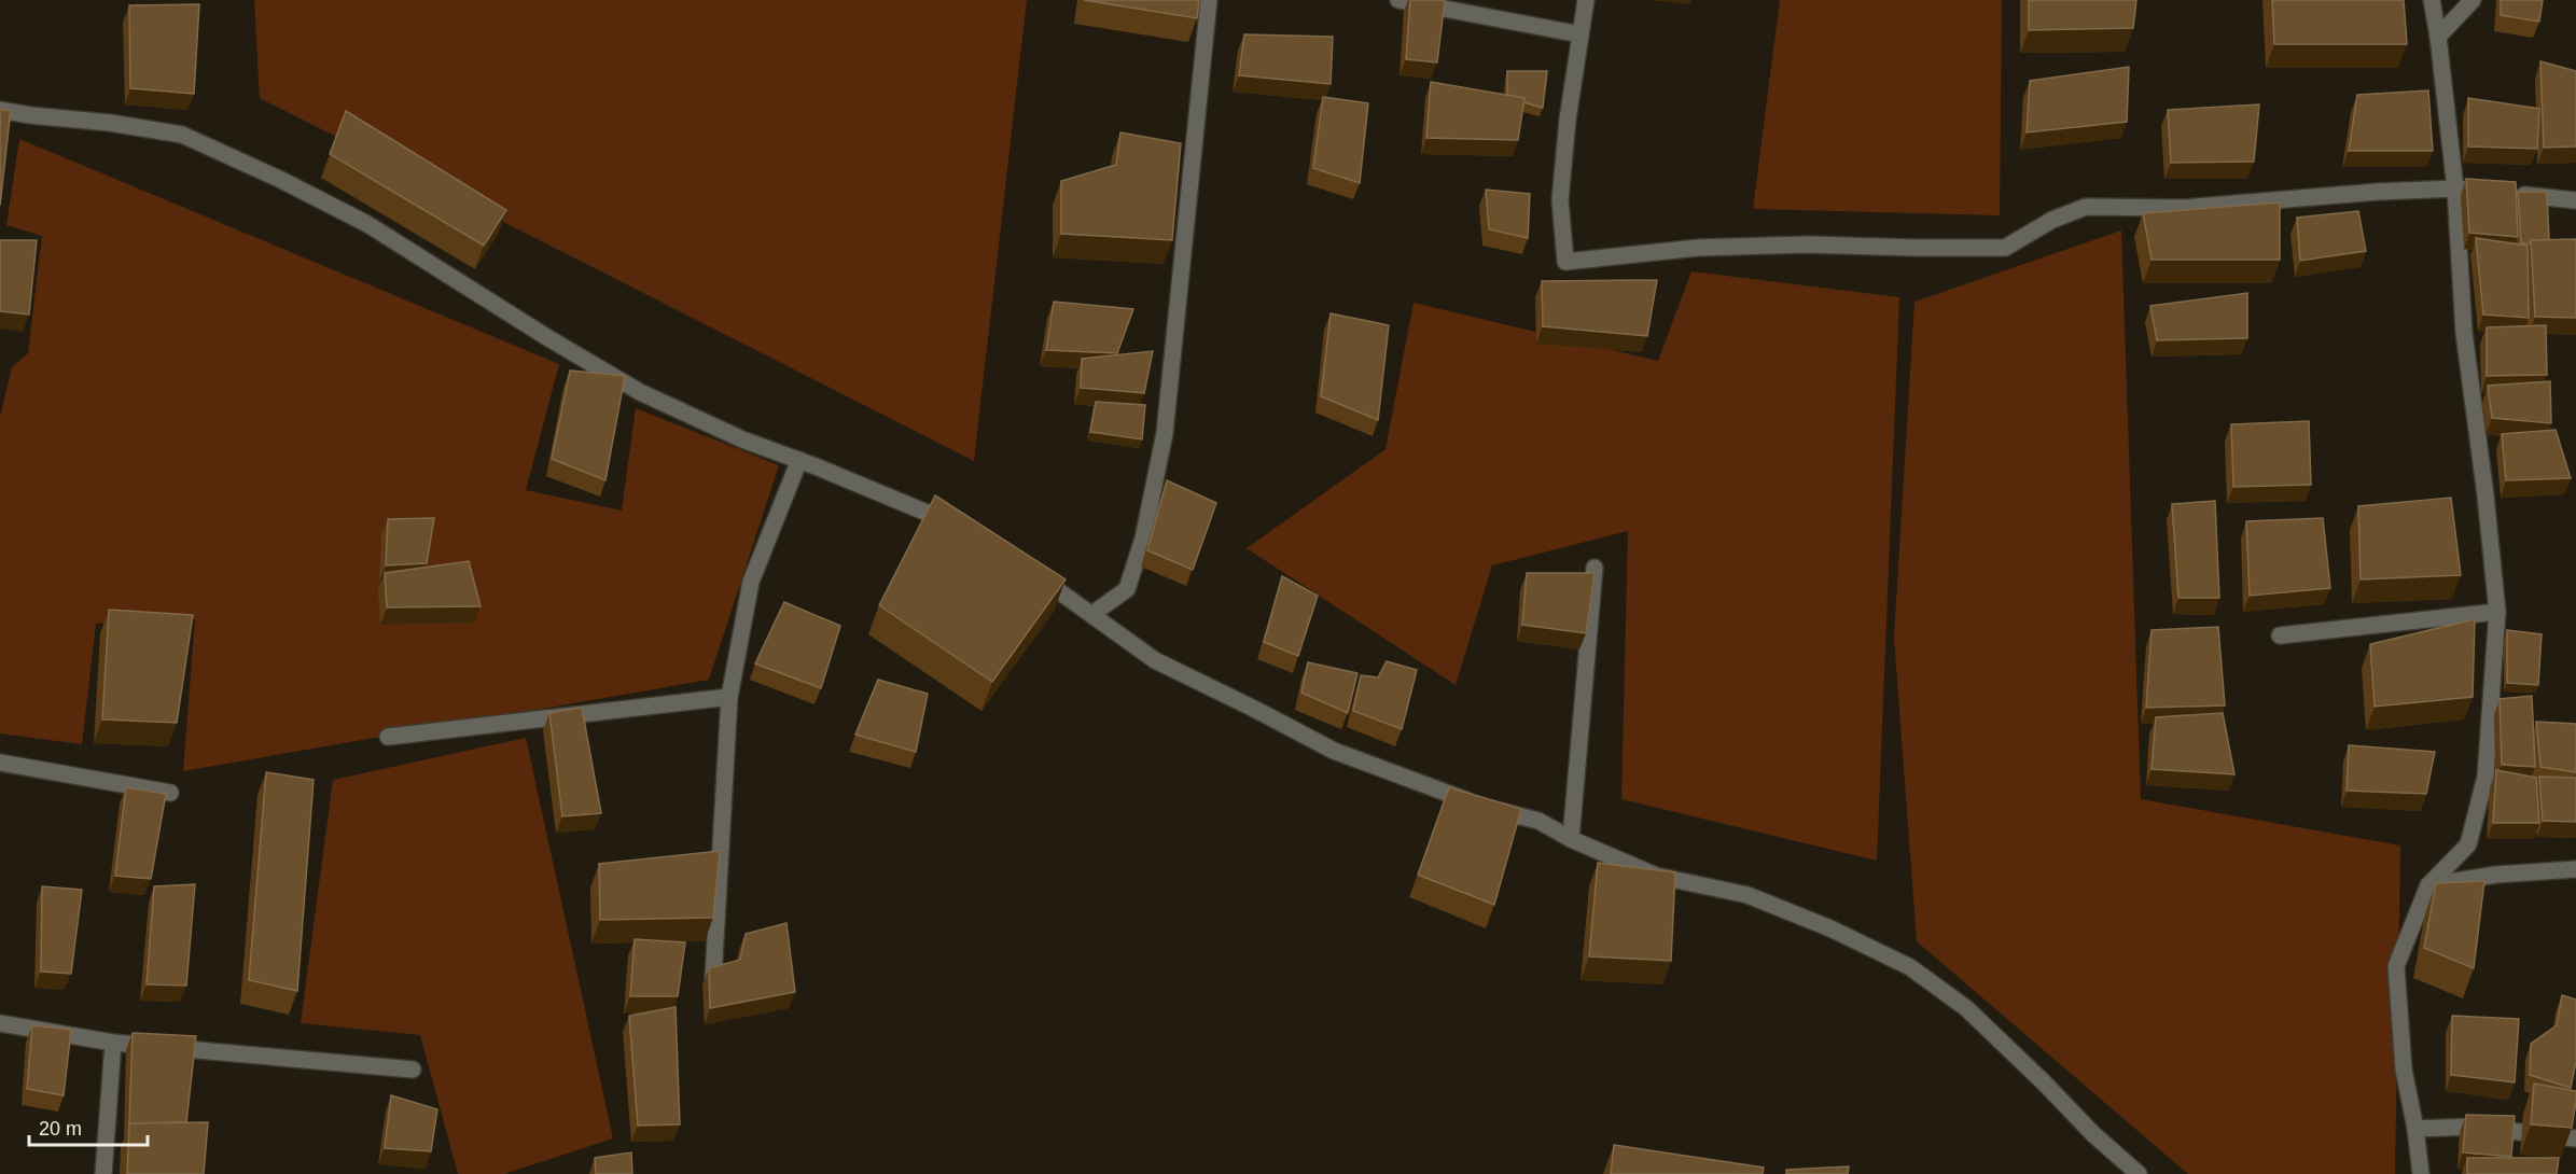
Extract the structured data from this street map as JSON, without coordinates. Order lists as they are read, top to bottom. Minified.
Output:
{"scale_bar":"20 m"}
